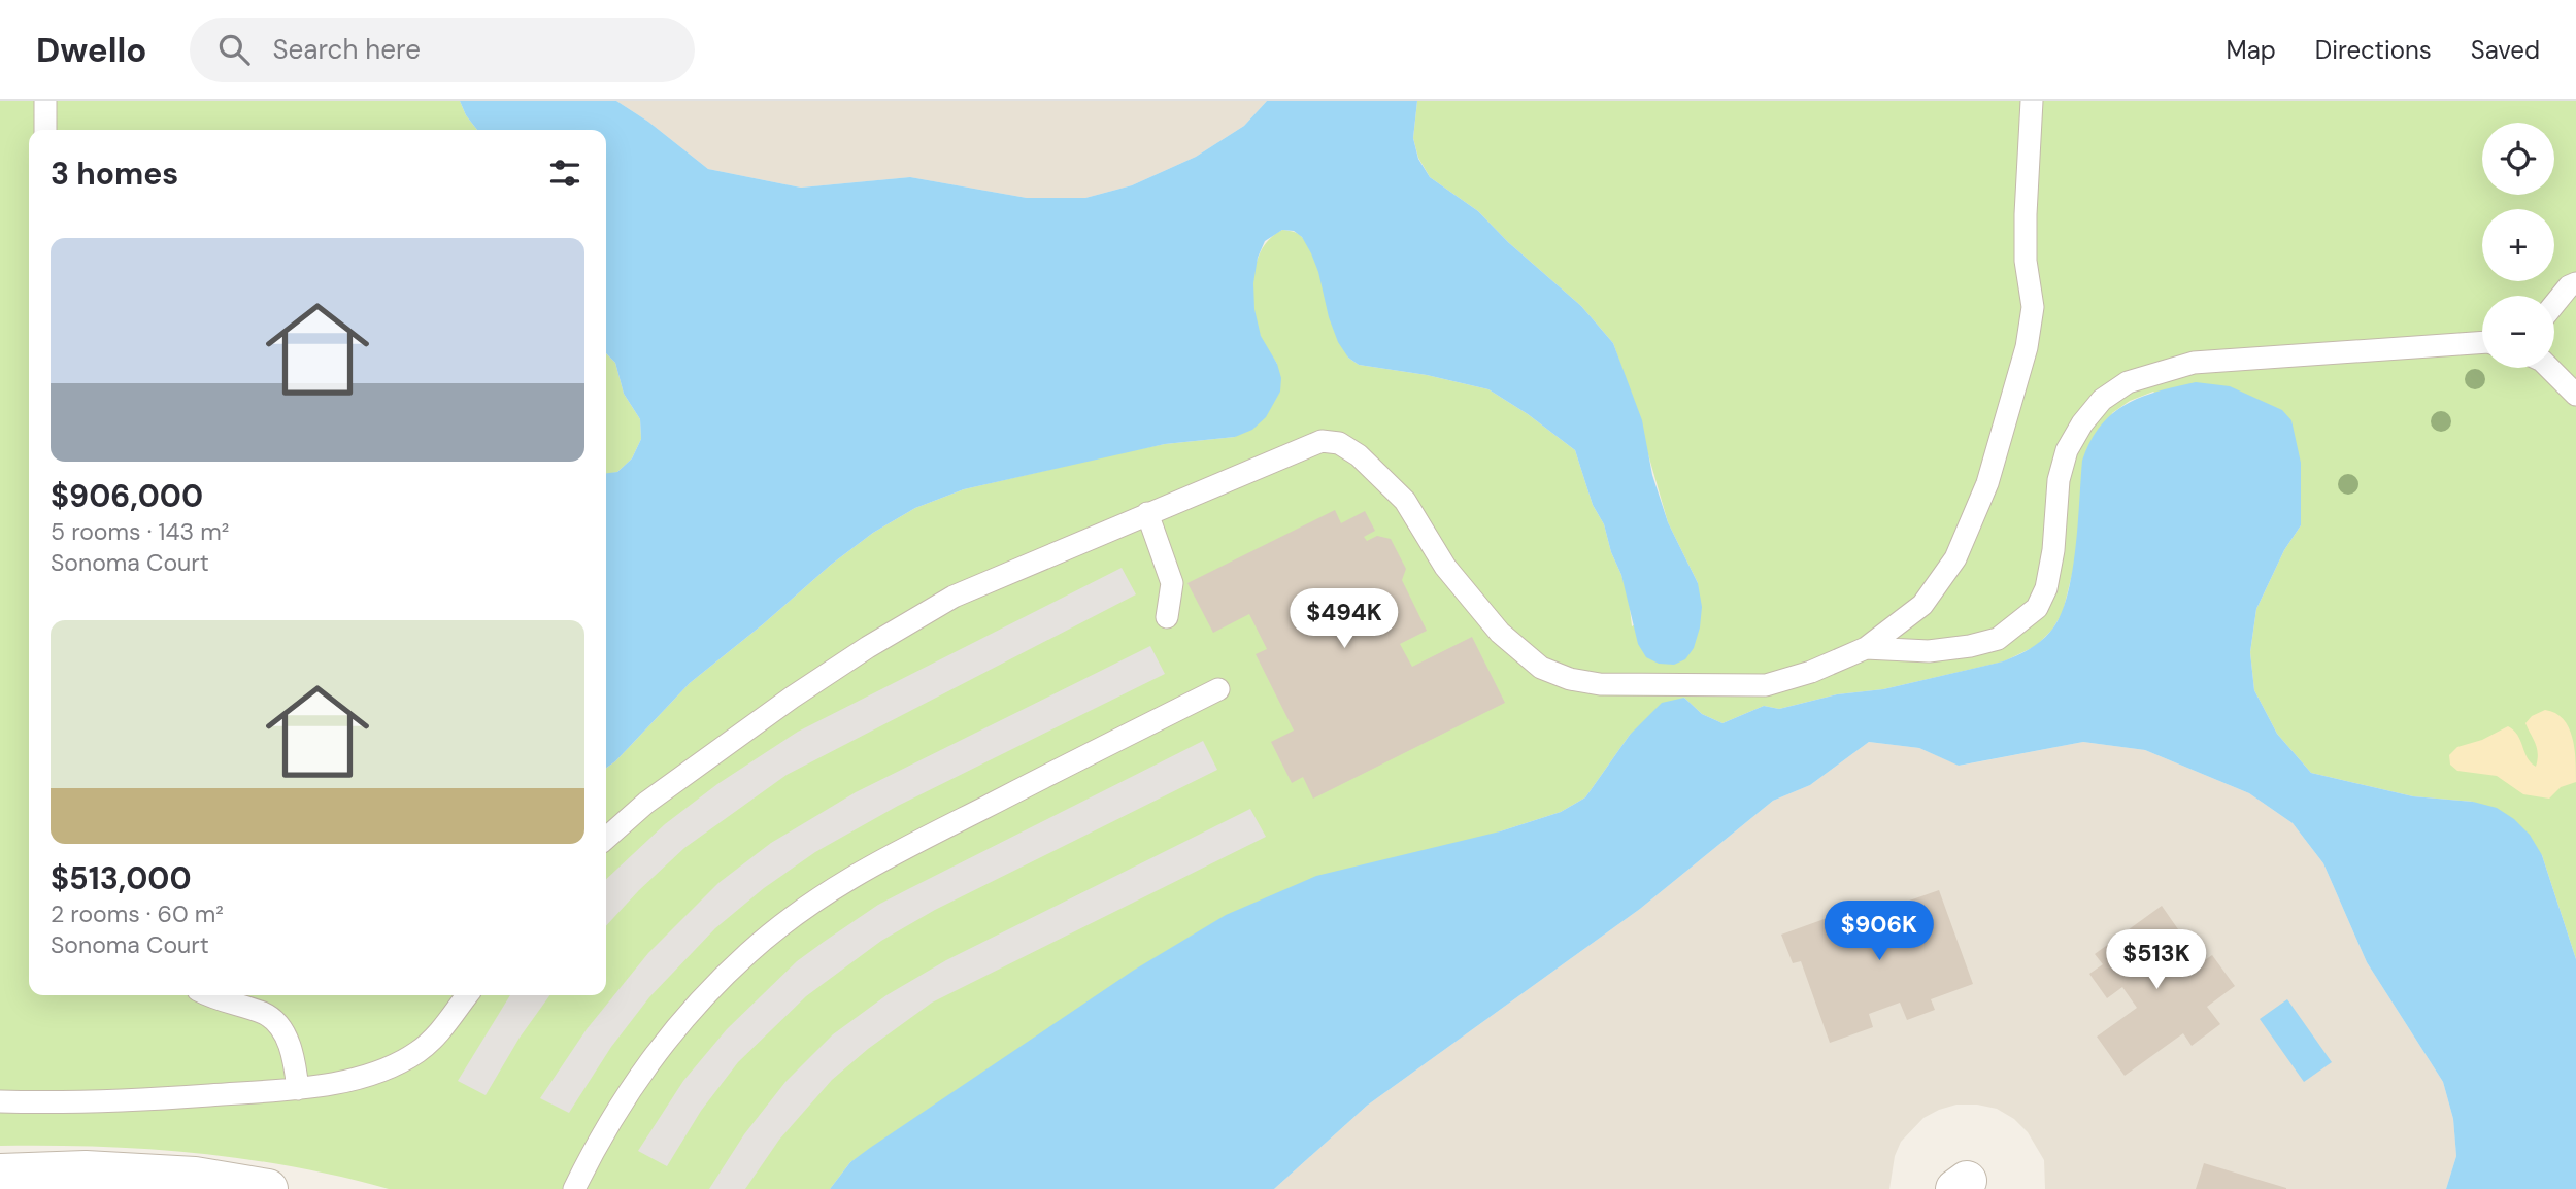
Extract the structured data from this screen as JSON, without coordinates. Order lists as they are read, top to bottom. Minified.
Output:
{"page":{"header":"Dwello","search":"Search here","nav":["Map","Directions","Saved"],"map_buttons":["+","−"],"heading":"3 homes","list":[{"name":"$906,000","note":"5 rooms · 143 m² · Sonoma Court"},{"name":"$513,000","note":"2 rooms · 60 m² · Sonoma Court"}],"price":["$494K","$906K","$513K"]}}
